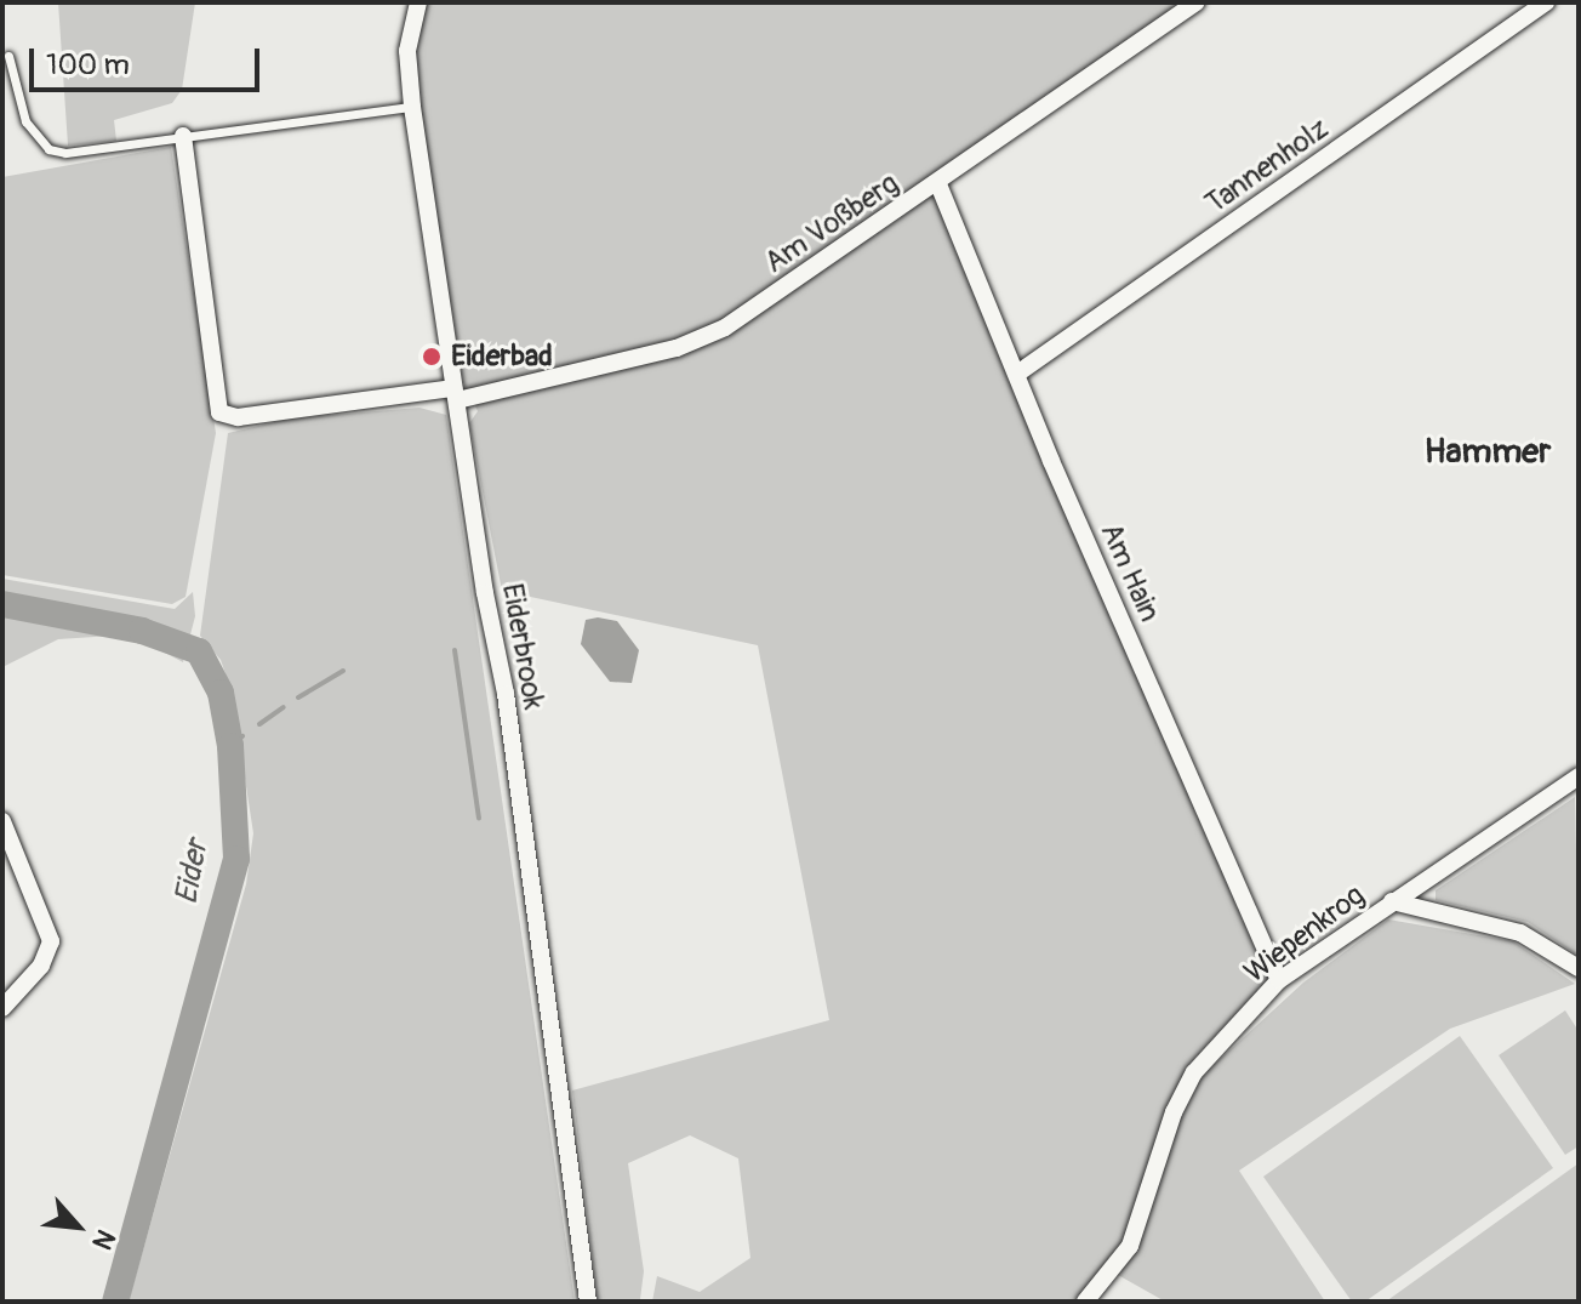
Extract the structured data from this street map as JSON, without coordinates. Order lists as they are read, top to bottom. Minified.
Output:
{"streets":{"street":["Tannenholz","Am Voßberg","Am Hain","Eiderbrook","Wiepenkrog"]},"crossings":[["Tannenholz","Am Hain"],["Am Voßberg","Am Hain"],["Am Voßberg","Eiderbrook"],["Am Hain","Wiepenkrog"]],"districts":["Hammer"],"water":["Eider"],"places":["Eiderbad"],"scale_bar":"100 m","north":"bottom right"}
